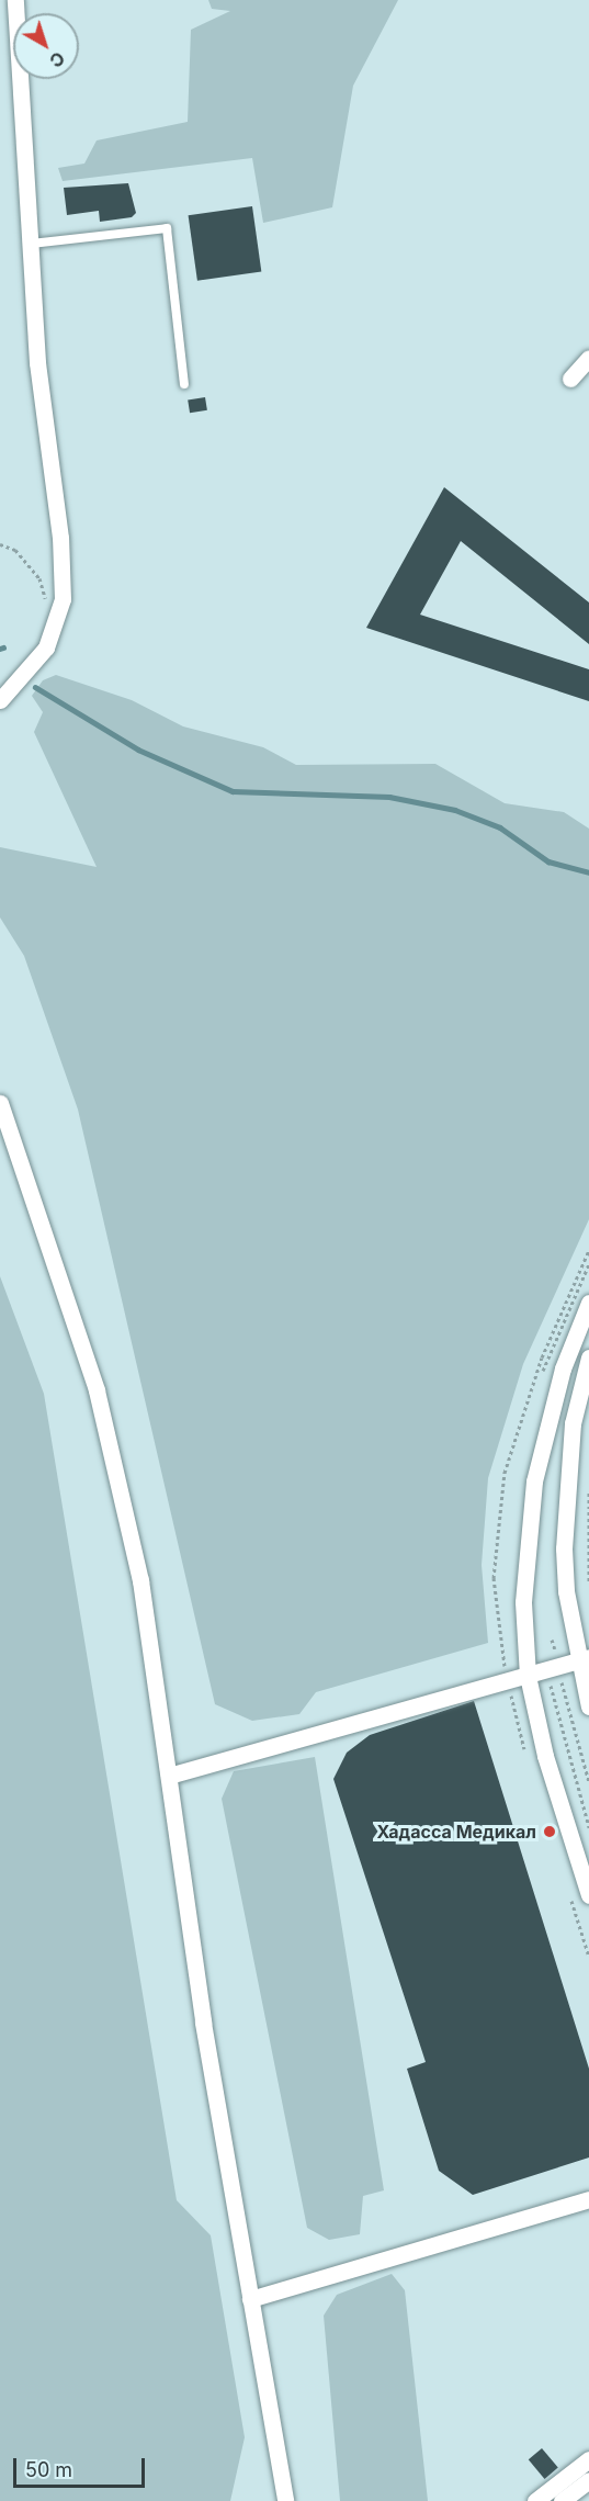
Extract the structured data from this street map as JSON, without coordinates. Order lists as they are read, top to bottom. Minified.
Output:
{"places":["Хадасса Медикал"],"scale_bar":"50 m","north":"bottom right"}
